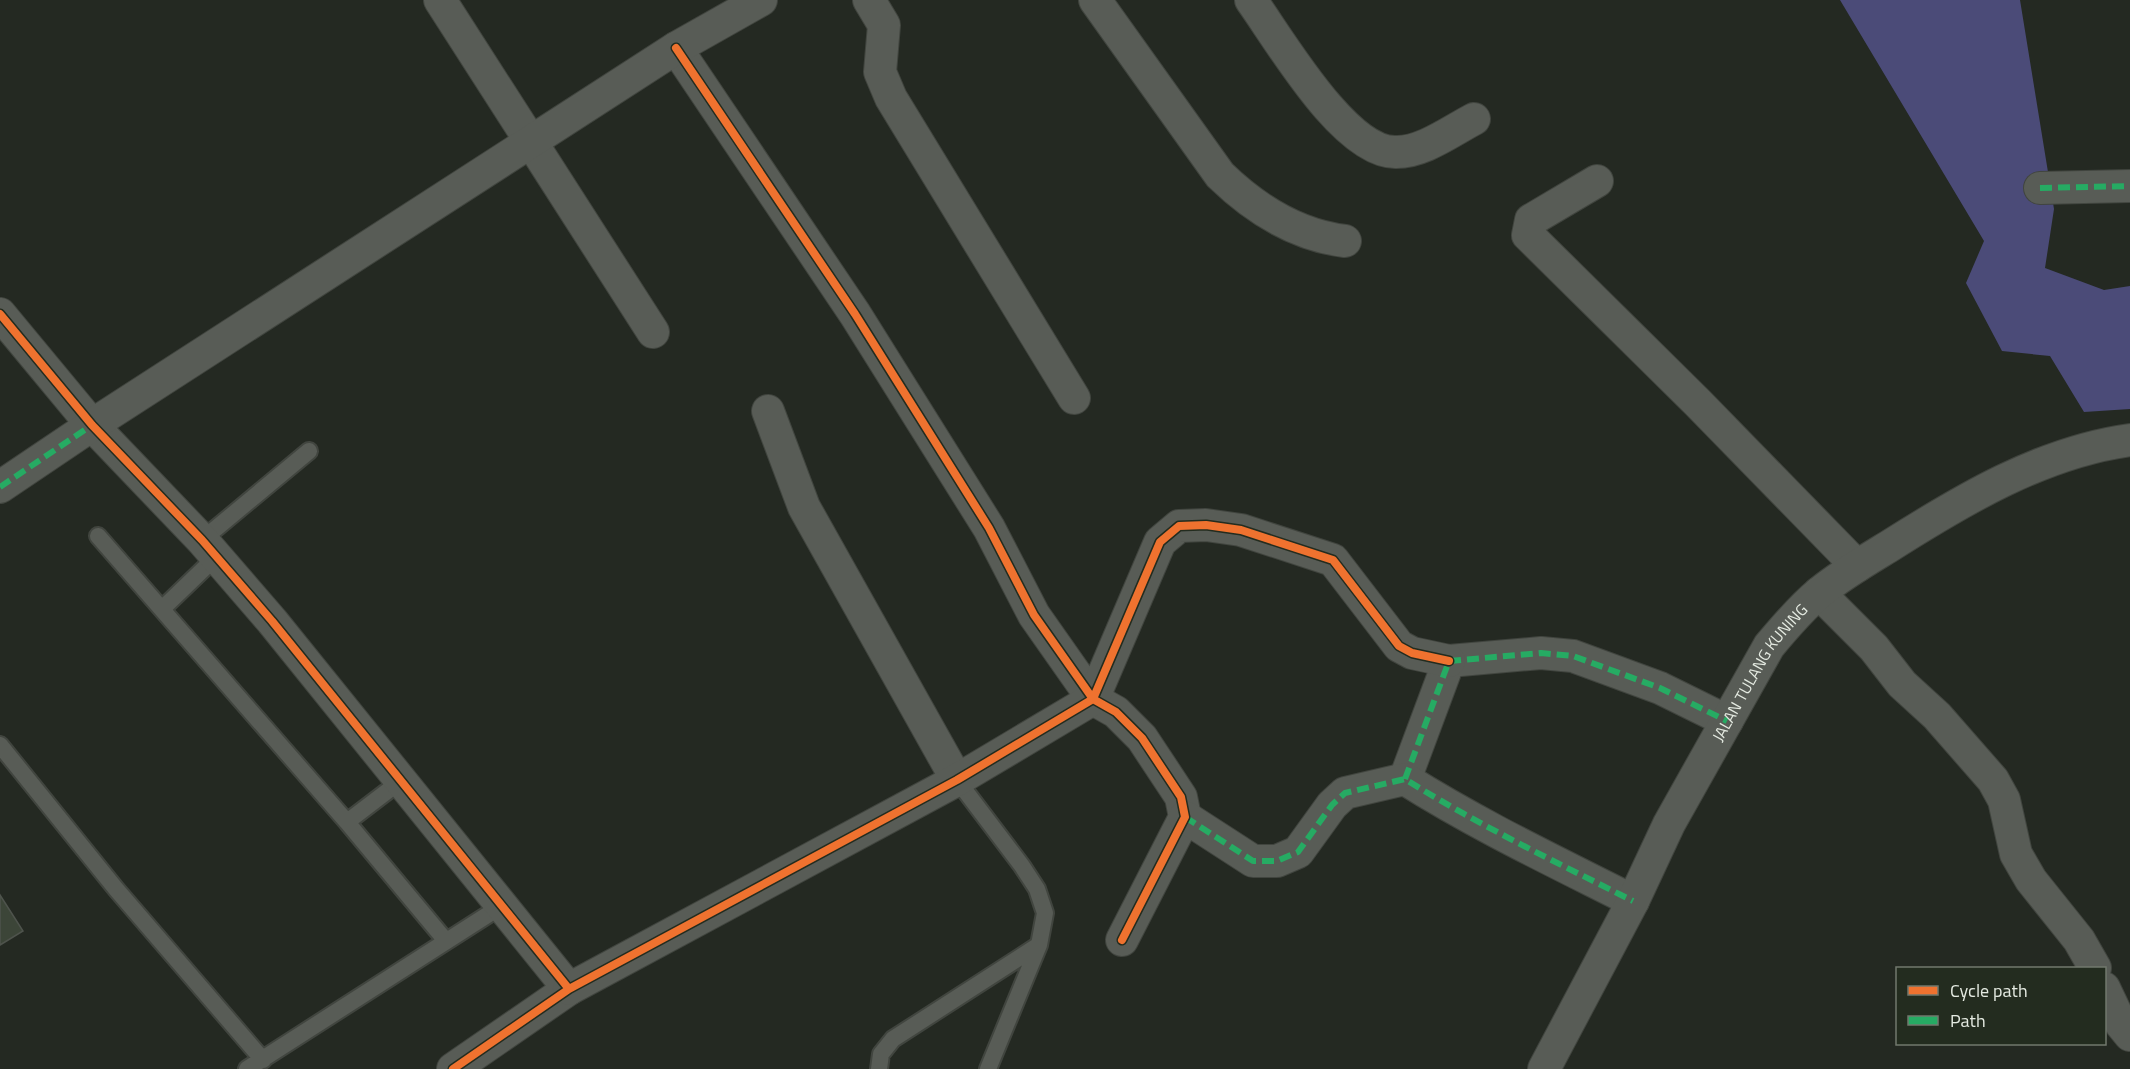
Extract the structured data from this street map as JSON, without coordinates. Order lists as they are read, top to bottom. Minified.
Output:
{"streets":{"street":["JALAN TULANG KUNING"]},"legend":["Cycle path","Path"]}
